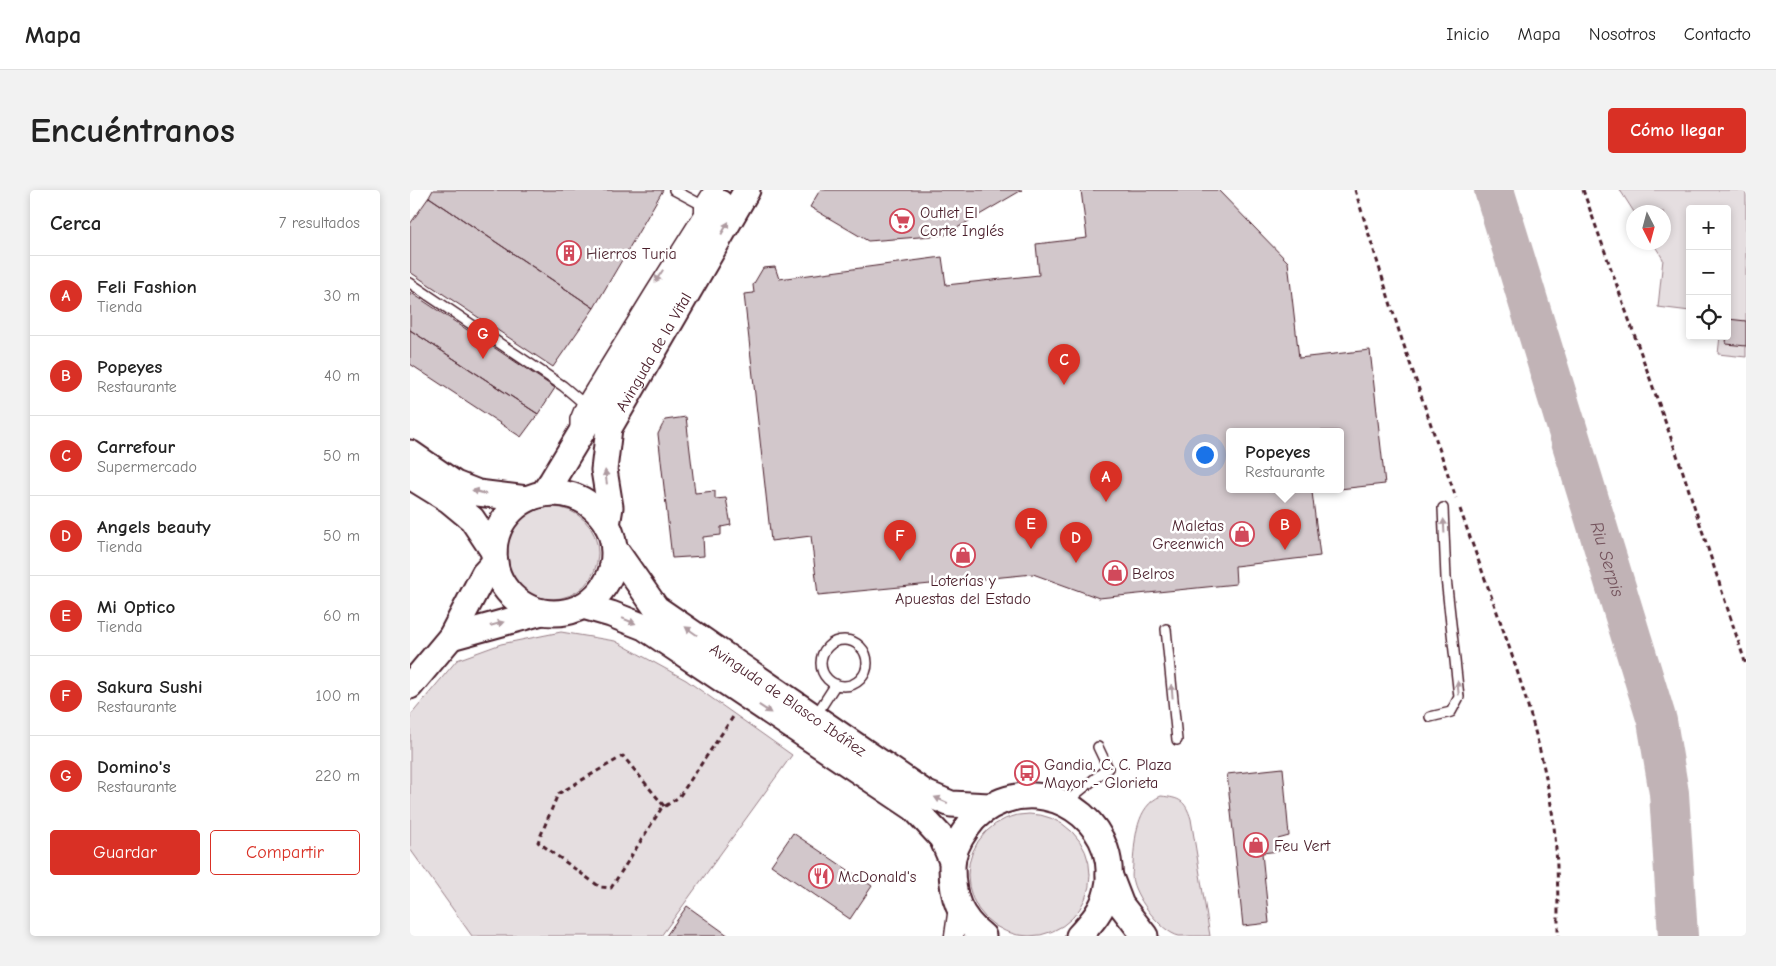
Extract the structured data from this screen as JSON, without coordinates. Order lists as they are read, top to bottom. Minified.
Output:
{"streets":{"main road":["Avinguda de la Vital","Avinguda de Blasco Ibáñez"]},"crossings":[["Avinguda de la Vital","Avinguda de Blasco Ibáñez"]],"water":["Riu Serpis"],"places":{"supermarket":["Outlet El Corte Inglés"],"building":["Hierros Turia"],"shop":["Maletas Greenwich","Loterías y Apuestas del Estado","Belros","Feu Vert"],"bus stop":["Gandia, C. C. Plaza Mayor - Glorieta"],"restaurant":["McDonald's"]},"north":"bottom","page":{"header":"Mapa","nav":["Inicio","Mapa","Nosotros","Contacto"],"buttons":["Cómo llegar",["Guardar","Compartir"]],"title":"Encuéntranos","heading":["Cerca","7 resultados"],"map_buttons":["+","−"],"list":[{"mark":"A","name":"Feli Fashion","note":"Tienda","value":"30 m"},{"mark":"B","name":"Popeyes","note":"Restaurante","value":"40 m"},{"mark":"C","name":"Carrefour","note":"Supermercado","value":"50 m"},{"mark":"D","name":"Angels beauty","note":"Tienda","value":"50 m"},{"mark":"E","name":"Mi Optico","note":"Tienda","value":"60 m"},{"mark":"F","name":"Sakura Sushi","note":"Restaurante","value":"100 m"},{"mark":"G","name":"Domino's","note":"Restaurante","value":"220 m"}],"pins":["G","C","A","E","B","F","D"],"popup":["Popeyes","Restaurante"]}}
